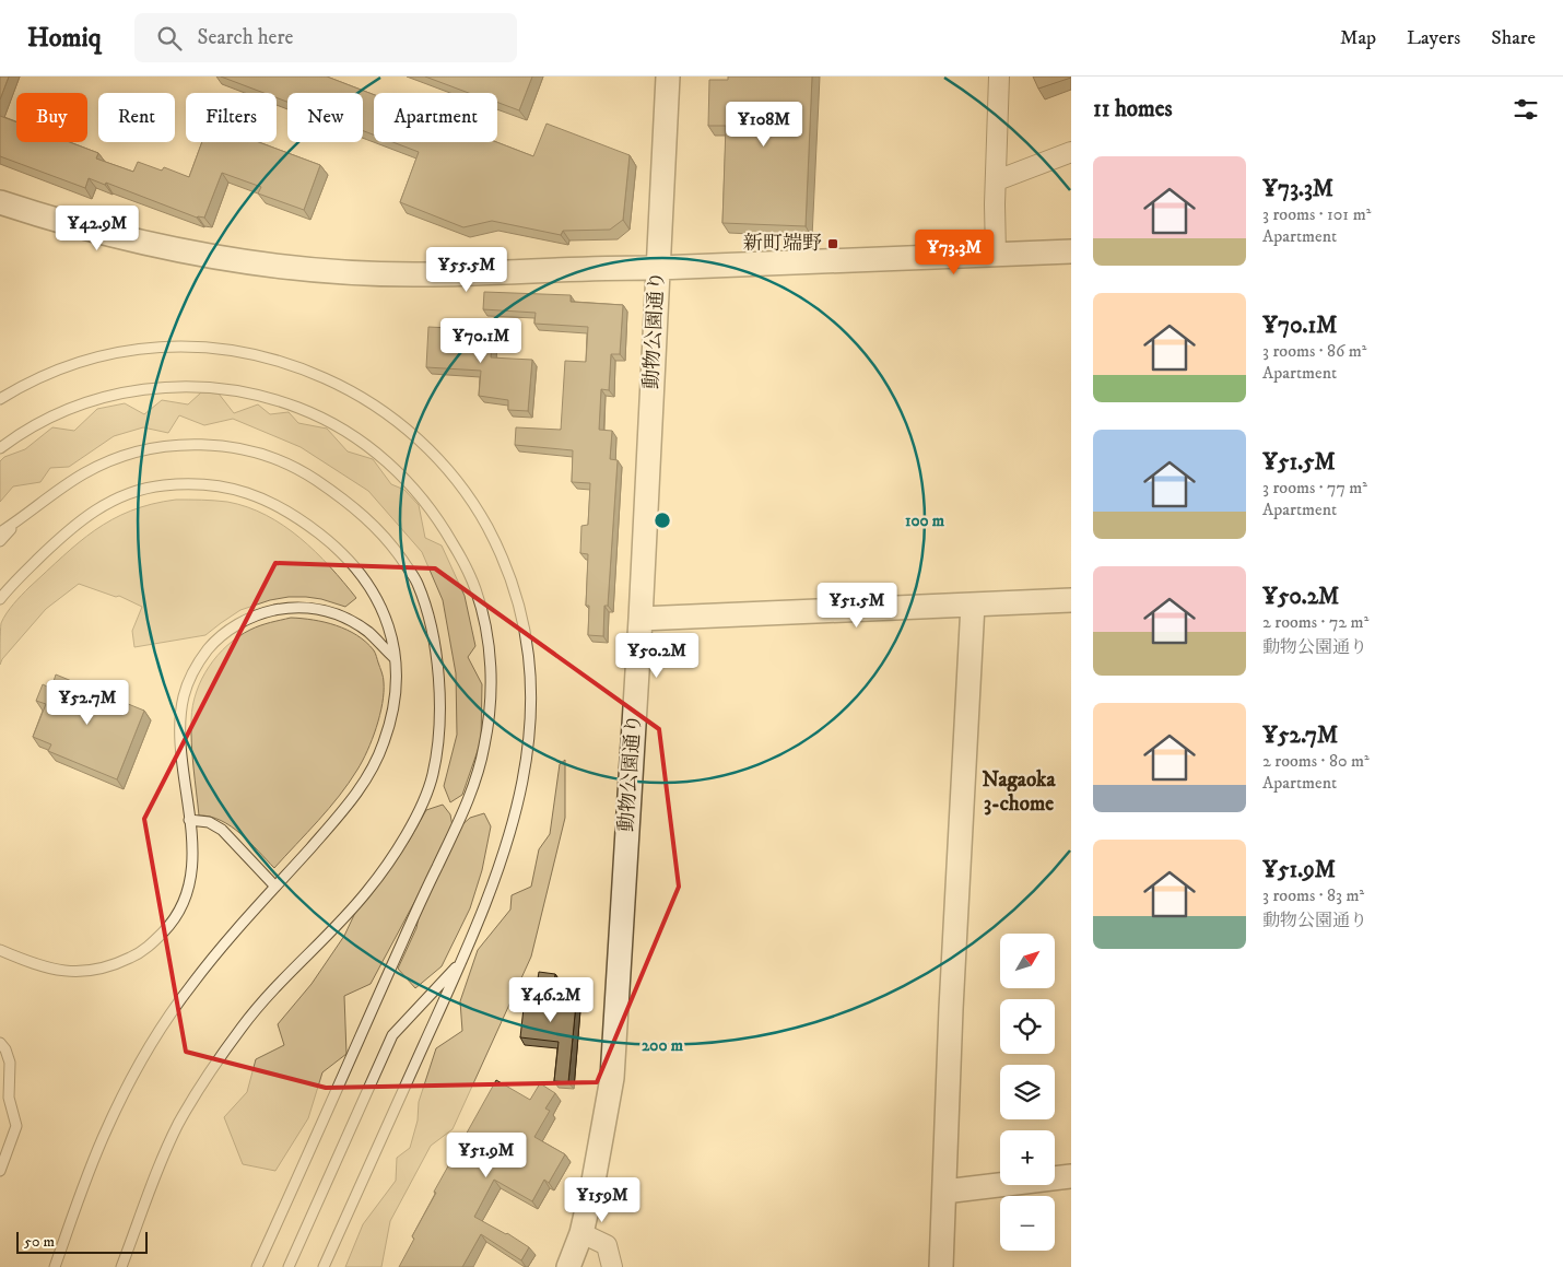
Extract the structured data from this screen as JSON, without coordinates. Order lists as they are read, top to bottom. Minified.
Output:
{"streets":{"street":["動物公園通り"]},"districts":["Nagaoka 3-chome"],"places":{"transit":["新町端野"]},"scale_bar":"50 m","north":"top right","page":{"header":"Homiq","search":"Search here","nav":["Map","Layers","Share"],"heading":"11 homes","chip":["Buy","Rent","Filters","New","Apartment"],"price":["¥108M","¥42.9M","¥73.3M","¥55.5M","¥70.1M","¥51.5M","¥50.2M","¥52.7M","¥46.2M","¥51.9M","¥159M"],"list":[{"name":"¥73.3M","note":"3 rooms · 101 m² · Apartment"},{"name":"¥70.1M","note":"3 rooms · 86 m² · Apartment"},{"name":"¥51.5M","note":"3 rooms · 77 m² · Apartment"},{"name":"¥50.2M","note":"2 rooms · 72 m² · 動物公園通り"},{"name":"¥52.7M","note":"2 rooms · 80 m² · Apartment"},{"name":"¥51.9M","note":"3 rooms · 83 m² · 動物公園通り"}],"map_buttons":["+","−"],"scale":"50 m"},"rings":["100 m","200 m"]}
